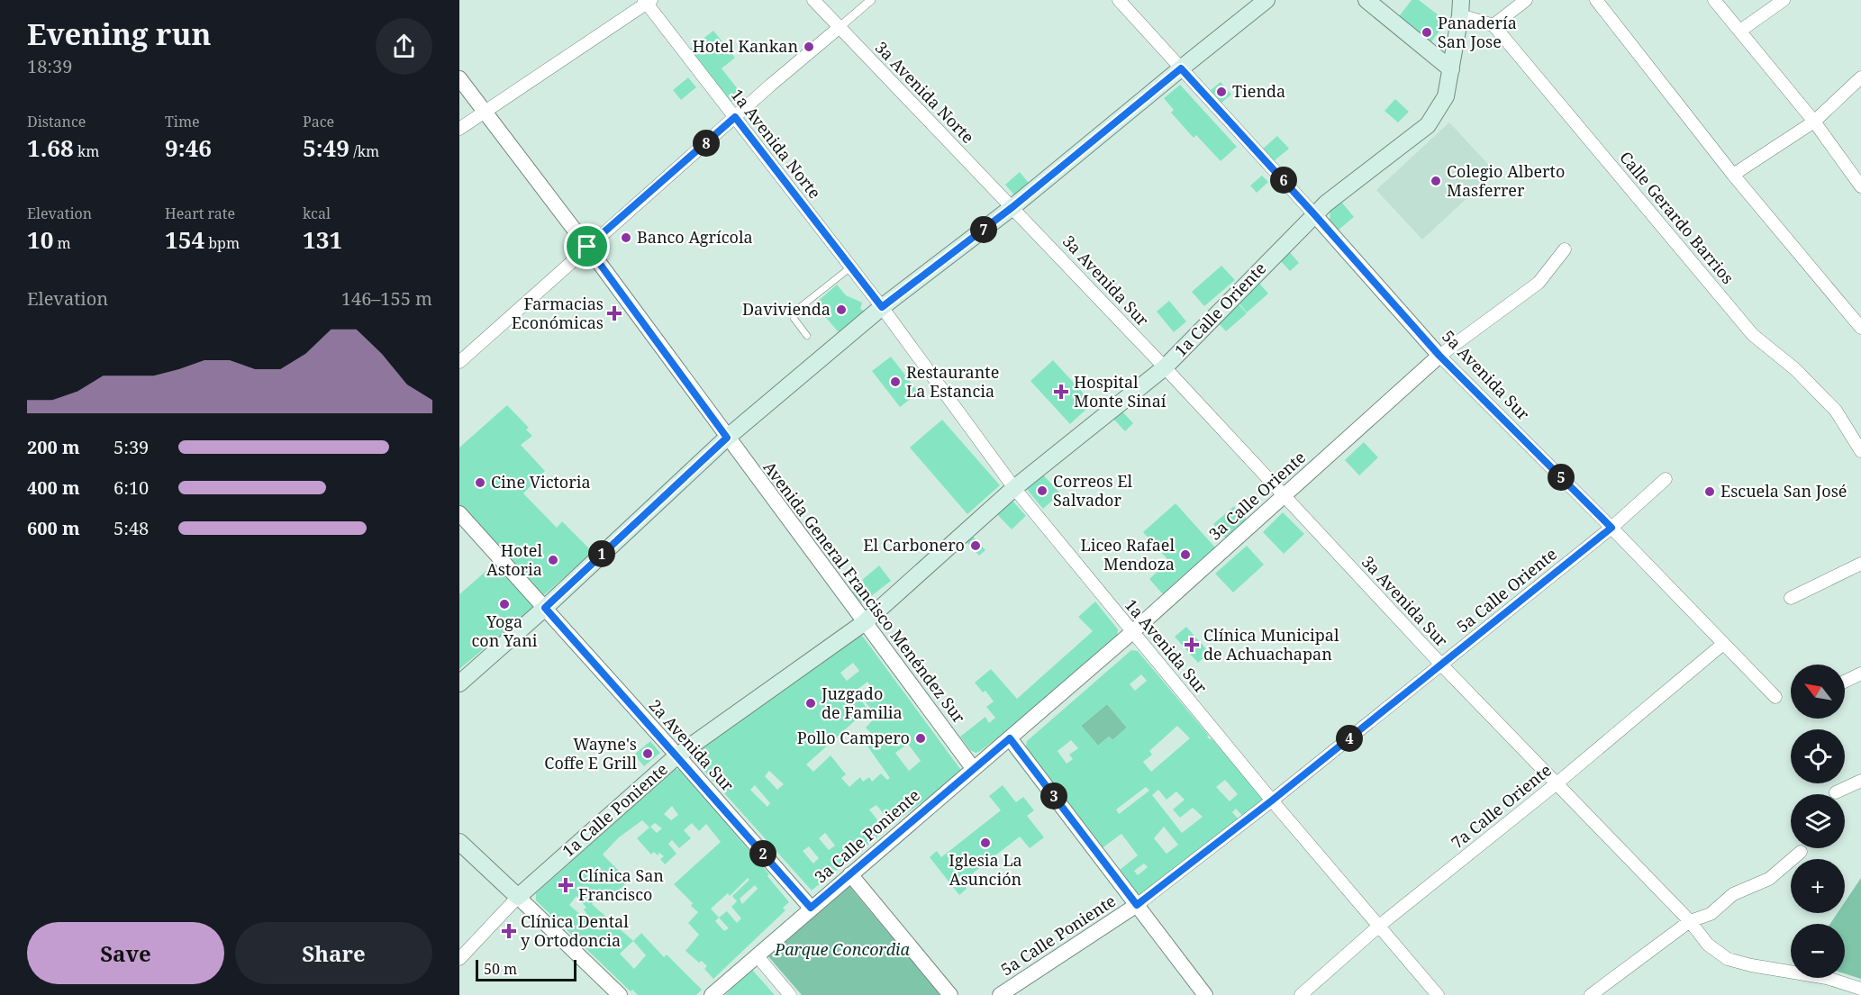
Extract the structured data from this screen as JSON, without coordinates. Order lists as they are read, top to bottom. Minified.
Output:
{"streets":{"main road":["1a Calle Oriente","1a Calle Poniente"],"street":["3a Avenida Norte","1a Avenida Norte","Calle Gerardo Barrios","3a Avenida Sur","5a Avenida Sur","3a Calle Oriente","5a Calle Oriente","Avenida General Francisco Menéndez Sur","1a Avenida Sur","2a Avenida Sur","7a Calle Oriente","3a Calle Poniente","5a Calle Poniente"]},"crossings":[["3a Avenida Norte","3a Avenida Sur"],["1a Avenida Norte","1a Avenida Sur"],["3a Avenida Sur","1a Calle Oriente"],["3a Avenida Sur","3a Calle Oriente"],["3a Avenida Sur","5a Calle Oriente"],["3a Avenida Sur","7a Calle Oriente"],["1a Calle Oriente","5a Avenida Sur"],["1a Calle Oriente","Avenida General Francisco Menéndez Sur"],["1a Calle Oriente","1a Avenida Sur"],["1a Calle Oriente","1a Calle Poniente"],["5a Avenida Sur","3a Calle Oriente"],["5a Avenida Sur","5a Calle Oriente"],["5a Avenida Sur","7a Calle Oriente"],["3a Calle Oriente","Avenida General Francisco Menéndez Sur"],["3a Calle Oriente","1a Avenida Sur"],["3a Calle Oriente","3a Calle Poniente"],["5a Calle Oriente","1a Avenida Sur"],["5a Calle Oriente","5a Calle Poniente"],["Avenida General Francisco Menéndez Sur","1a Calle Poniente"],["Avenida General Francisco Menéndez Sur","3a Calle Poniente"],["1a Avenida Sur","7a Calle Oriente"],["2a Avenida Sur","1a Calle Poniente"],["2a Avenida Sur","3a Calle Poniente"]],"parks":["Parque Concordia"],"places":{"other":["Panadería San Jose","Hotel Kankan","Tienda","Colegio Alberto Masferrer","Banco Agrícola","Davivienda","Restaurante La Estancia","Cine Victoria","Correos El Salvador","Escuela San José","El Carbonero","Liceo Rafael Mendoza","Hotel Astoria","Yoga con Yani","Juzgado de Familia","Pollo Campero","Wayne's Coffe E Grill","Iglesia La Asunción"],"health":["Farmacias Económicas","Hospital Monte Sinaí","Clínica Municipal de Achuachapan","Clínica San Francisco","Clínica Dental y Ortodoncia"]},"scale_bar":"50 m","north":"top left","page":{"heading":["Evening run","18:39"],"stats":[["Distance","1.68 km"],["Time","9:46"],["Pace","5:49 /km"],["Elevation","10 m"],["Heart rate","154 bpm"],["kcal","131"]],"pins":["8","6","7","5","1","4","3","2"],"chart":["Elevation","146–155 m"],"list":[{"name":"200 m","note":"5:39"},{"name":"400 m","note":"6:10"},{"name":"600 m","note":"5:48"}],"map_buttons":["+","−"],"buttons":["Save","Share"],"scale":"50 m"}}
